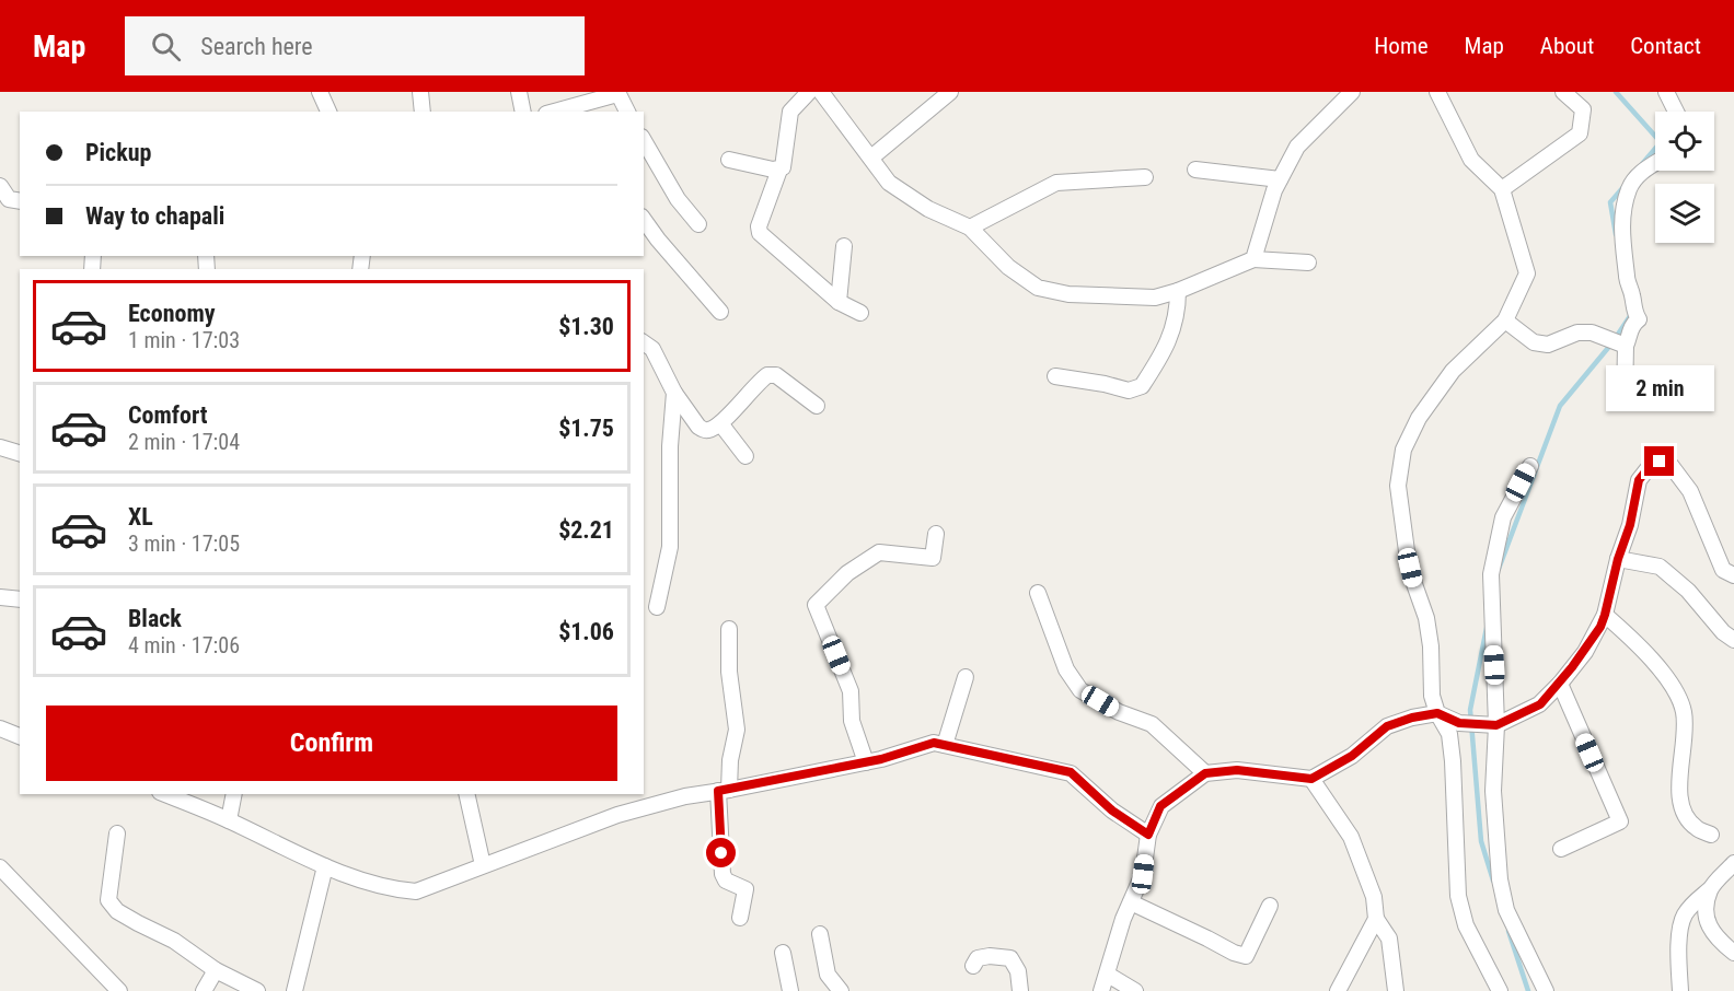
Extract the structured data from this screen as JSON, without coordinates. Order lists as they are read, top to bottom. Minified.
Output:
{"page":{"header":"Map","search":"Search here","nav":["Home","Map","About","Contact"],"banner":["Pickup","Way to chapali"],"list":[{"name":"Economy","note":"1 min · 17:03","value":"$1.30"},{"name":"Comfort","note":"2 min · 17:04","value":"$1.75"},{"name":"XL","note":"3 min · 17:05","value":"$2.21"},{"name":"Black","note":"4 min · 17:06","value":"$1.06"}],"bubble":"2 min","buttons":"Confirm"}}
